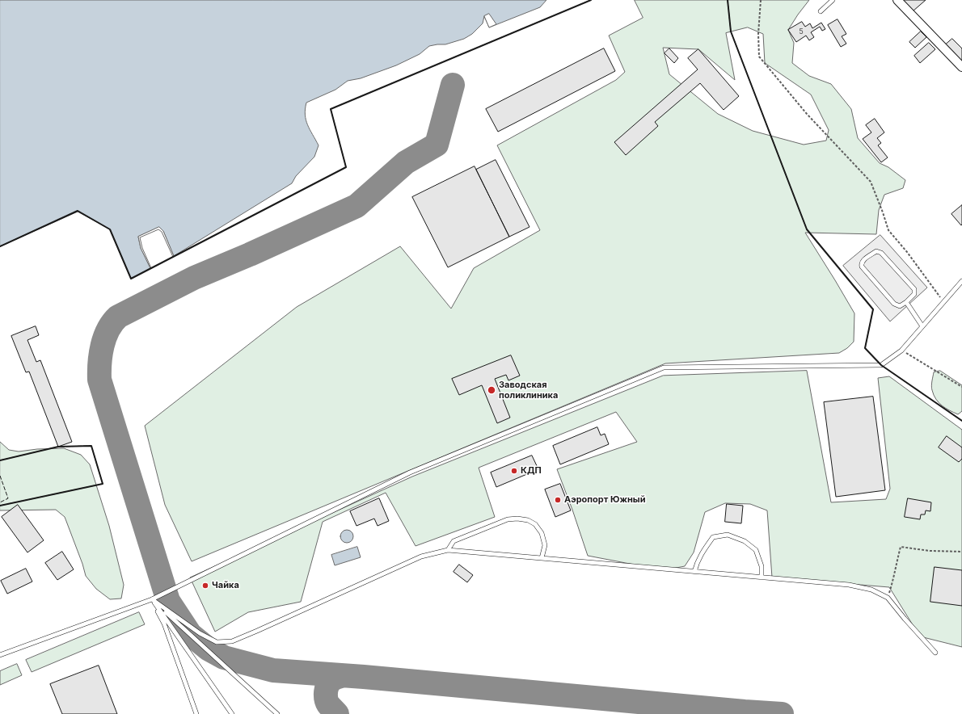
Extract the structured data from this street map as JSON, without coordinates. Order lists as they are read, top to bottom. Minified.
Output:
{"places":["Заводская поликлиника","КДП","Аэропорт Южный","Чайка"],"house_numbers":["5"]}
